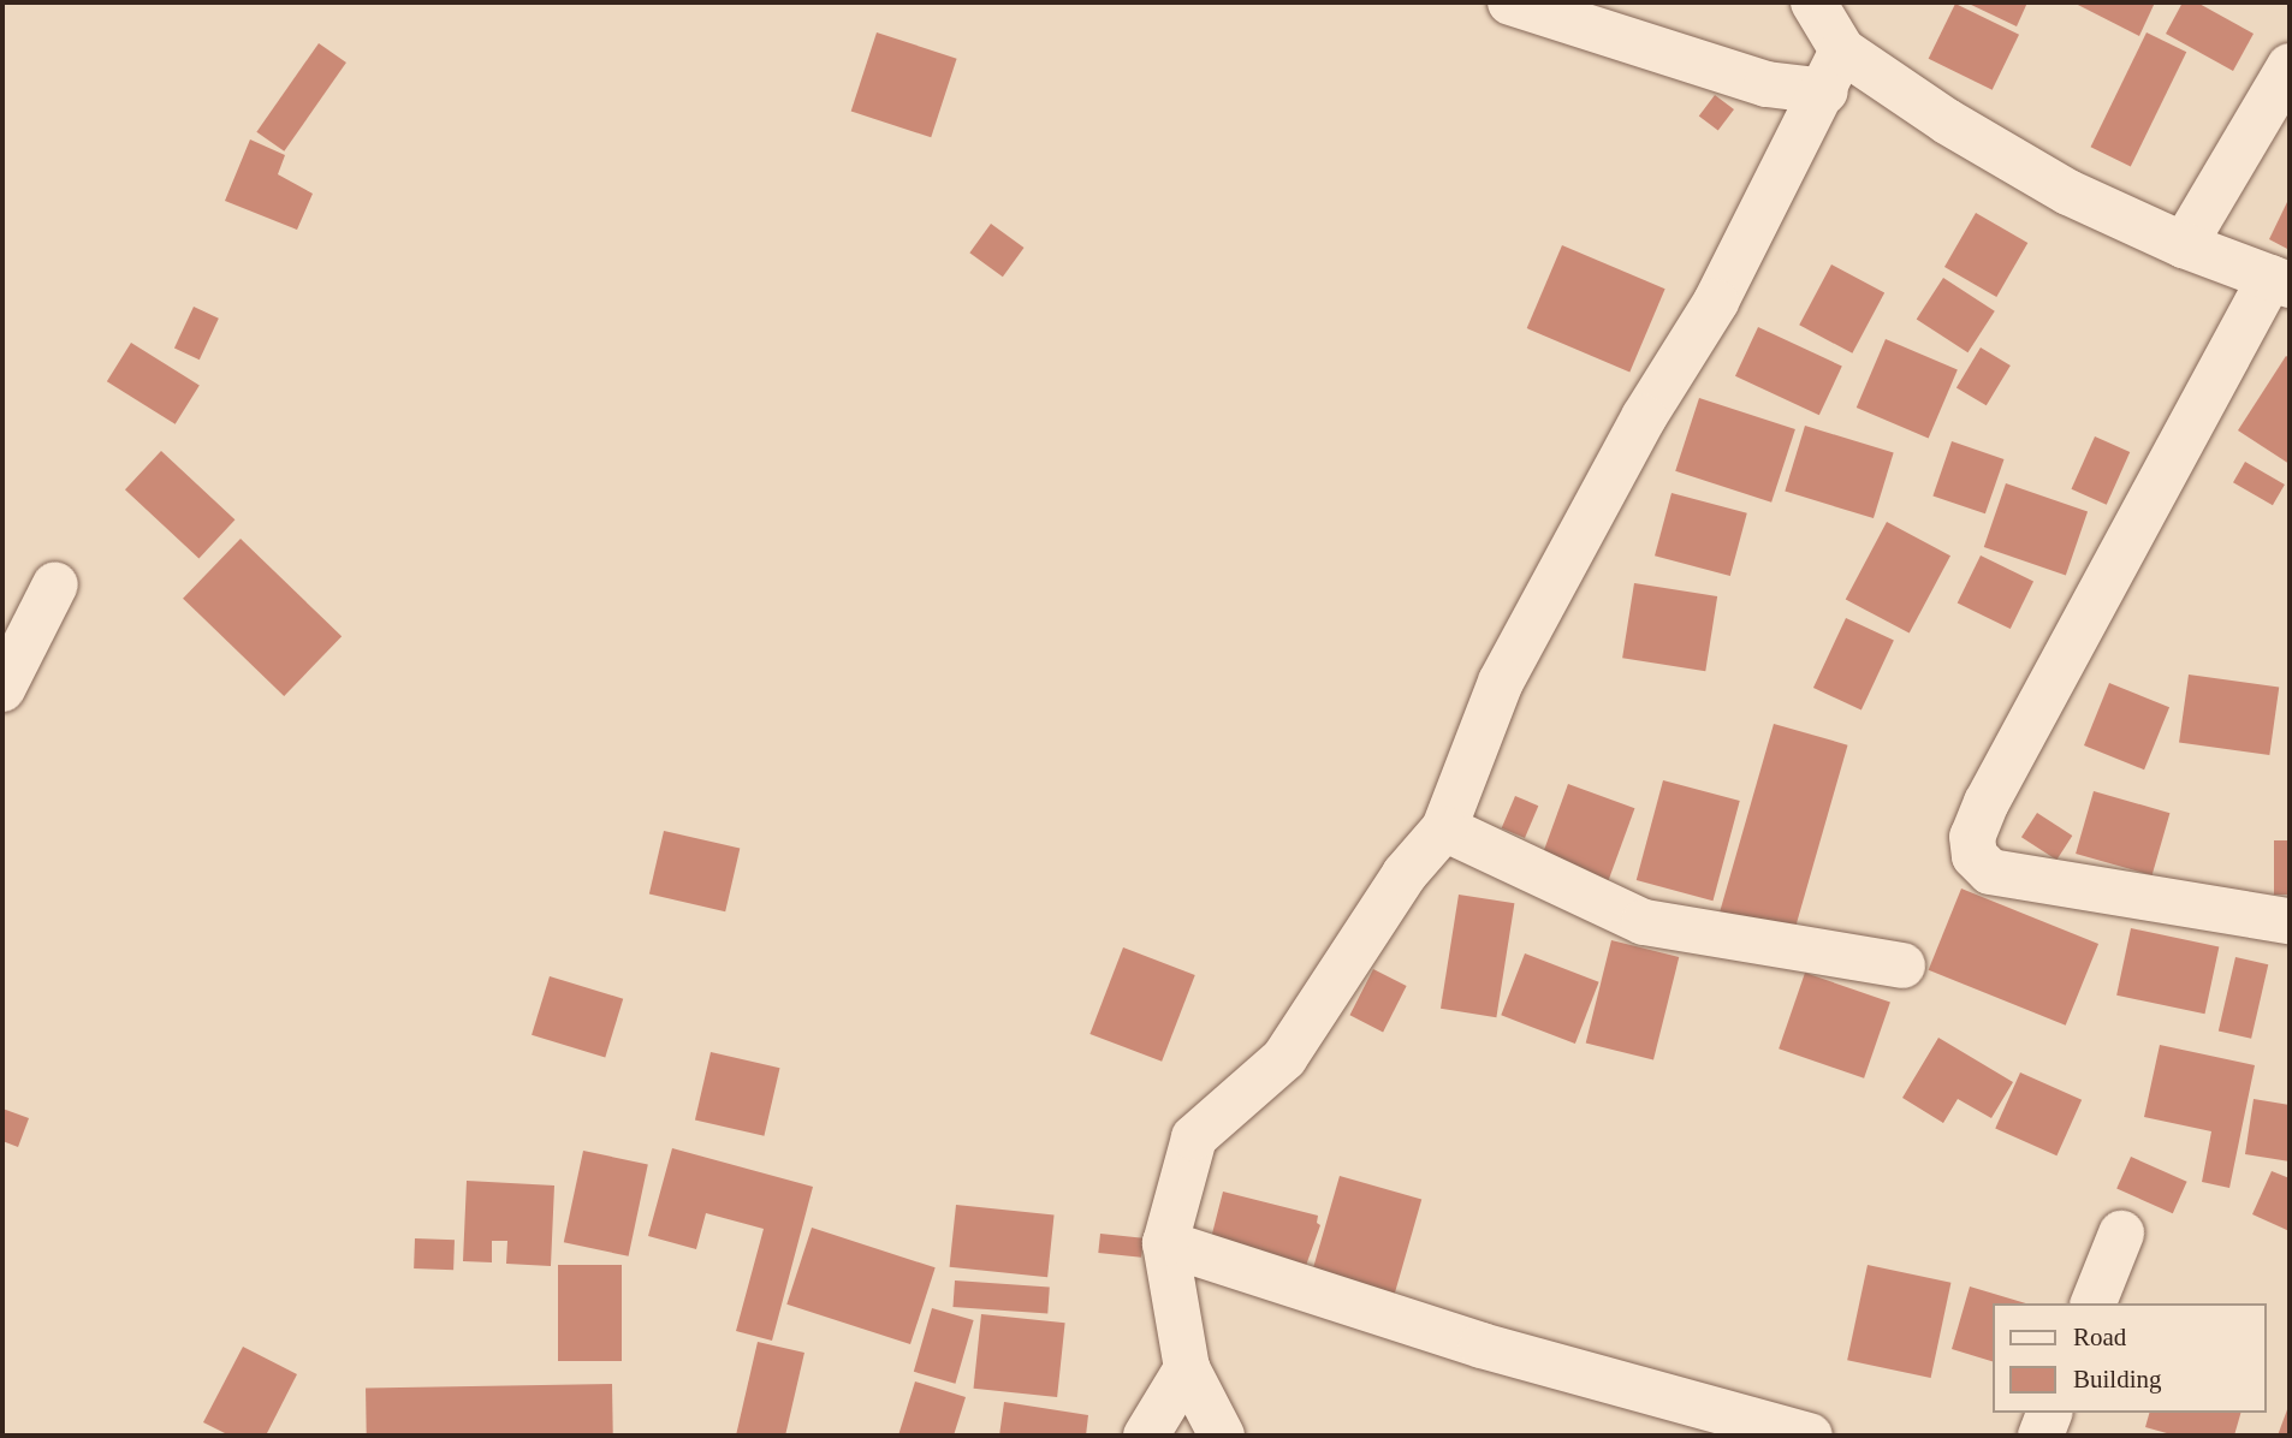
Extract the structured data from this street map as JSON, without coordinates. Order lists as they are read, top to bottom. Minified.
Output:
{"legend":["Road","Building"]}
